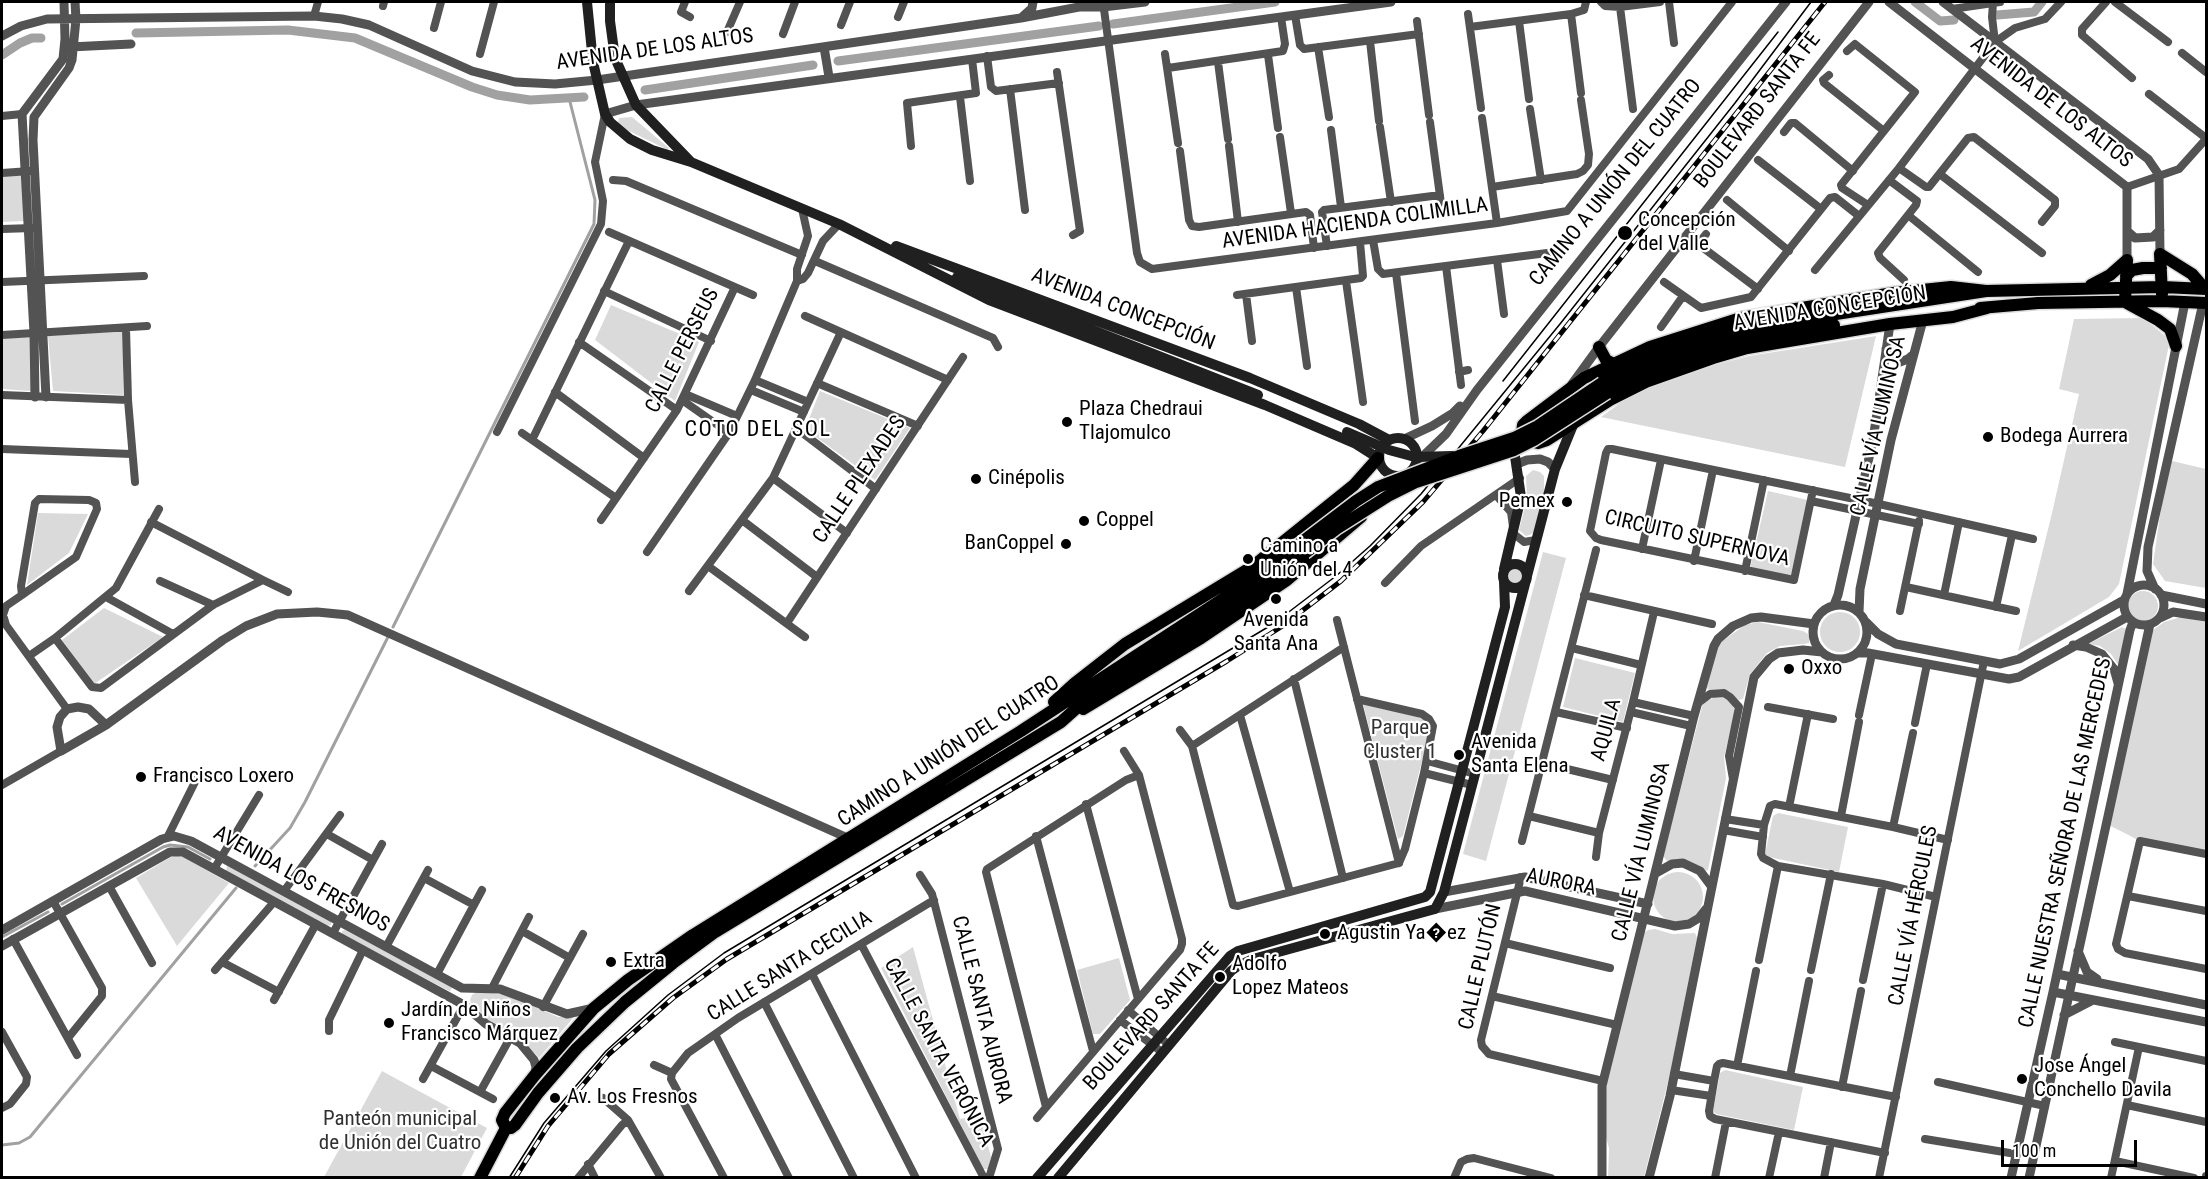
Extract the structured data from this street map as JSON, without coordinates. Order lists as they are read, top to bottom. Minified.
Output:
{"streets":{"main road":["AVENIDA DE LOS ALTOS","BOULEVARD SANTA FE","CAMINO A UNIÓN DEL CUATRO","AVENIDA CONCEPCIÓN"],"street":["AVENIDA HACIENDA COLIMILLA","CALLE PERSEUS","CALLE VÍA LUMINOSA","CALLE PLEXADES","CIRCUITO SUPERNOVA","AQUILA","CALLE NUESTRA SEÑORA DE LAS MERCEDES","AVENIDA LOS FRESNOS","AURORA","CALLE VÍA HÉRCULES","CALLE SANTA CECILIA","CALLE PLUTÓN","CALLE SANTA AURORA","CALLE SANTA VERÓNICA"]},"crossings":[["AVENIDA DE LOS ALTOS","AVENIDA HACIENDA COLIMILLA"],["AVENIDA DE LOS ALTOS","AVENIDA CONCEPCIÓN"],["BOULEVARD SANTA FE","AURORA"],["CAMINO A UNIÓN DEL CUATRO","AVENIDA CONCEPCIÓN"],["CAMINO A UNIÓN DEL CUATRO","AVENIDA LOS FRESNOS"],["CALLE VÍA LUMINOSA","CIRCUITO SUPERNOVA"],["CALLE VÍA LUMINOSA","AURORA"],["CALLE VÍA LUMINOSA","CALLE PLUTÓN"],["AURORA","CALLE PLUTÓN"],["CALLE SANTA CECILIA","CALLE SANTA AURORA"],["CALLE SANTA CECILIA","CALLE SANTA VERÓNICA"]],"districts":["COTO DEL SOL"],"parks":["Parque Cluster 1","Panteón municipal de Unión del Cuatro"],"places":["Concepción del Valle","Plaza Chedraui Tlajomulco","Bodega Aurrera","Cinépolis","Pemex","Coppel","BanCoppel","Camino a Unión del 4","Avenida Santa Ana","Oxxo","Avenida Santa Elena","Francisco Loxero","Agustin Ya�ez","Extra","Adolfo Lopez Mateos","Jardín de Niños Francisco Márquez","Jose Ángel Conchello Davila","Av. Los Fresnos"],"scale_bar":"100 m"}
